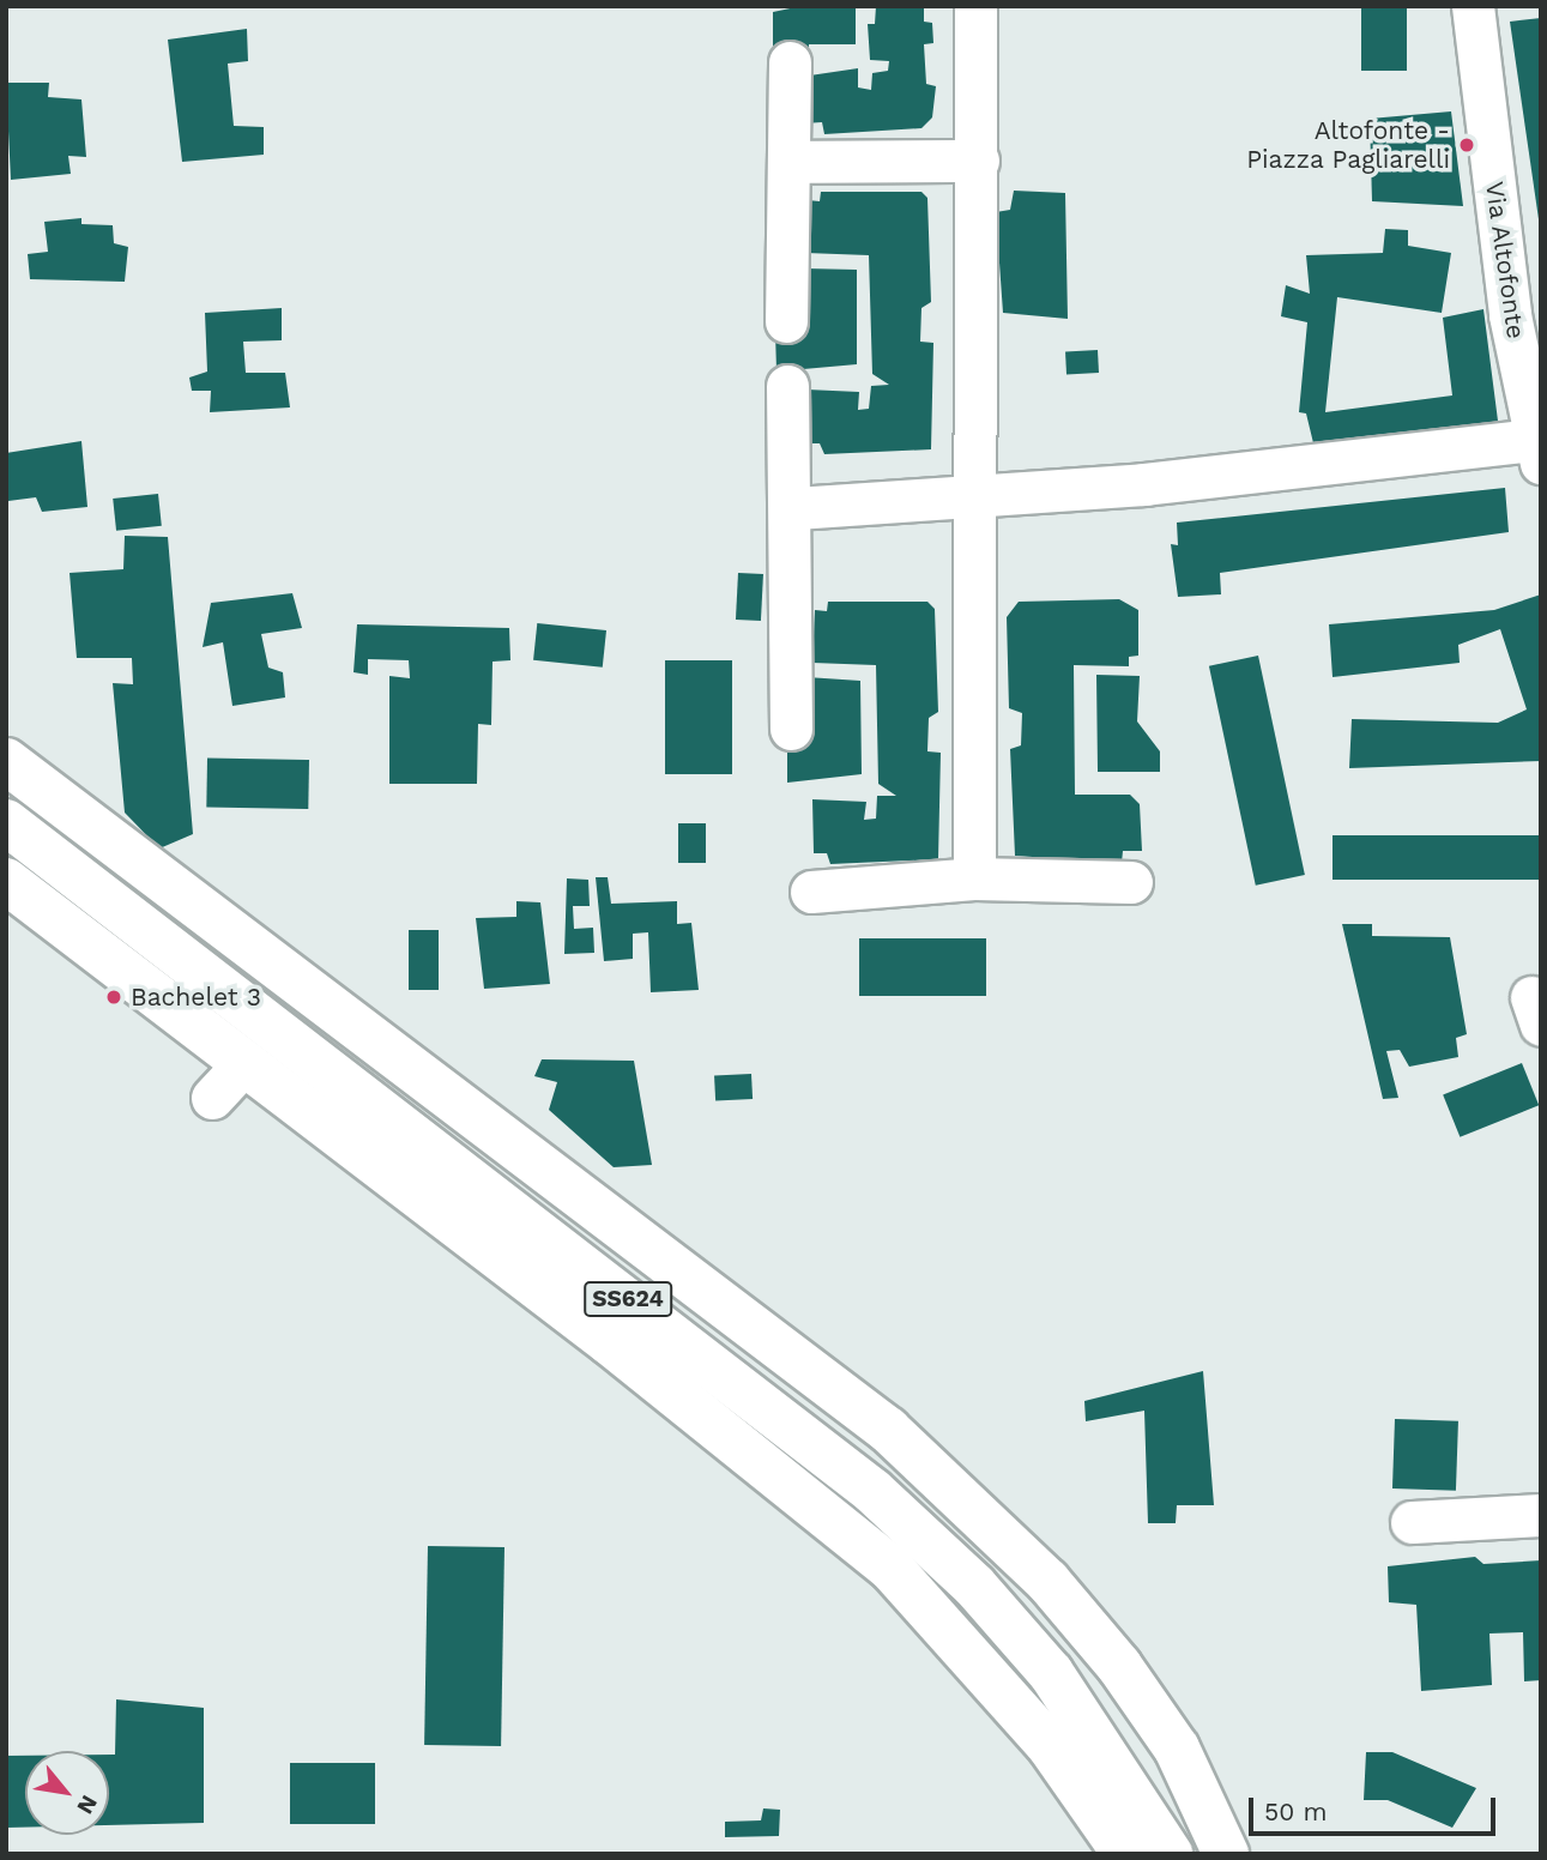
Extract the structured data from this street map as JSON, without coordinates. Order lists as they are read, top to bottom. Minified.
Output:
{"streets":{"main road":["SS624"],"street":["Via Altofonte"]},"places":["Altofonte - Piazza Pagliarelli","Bachelet 3"],"scale_bar":"50 m","north":"bottom right"}
